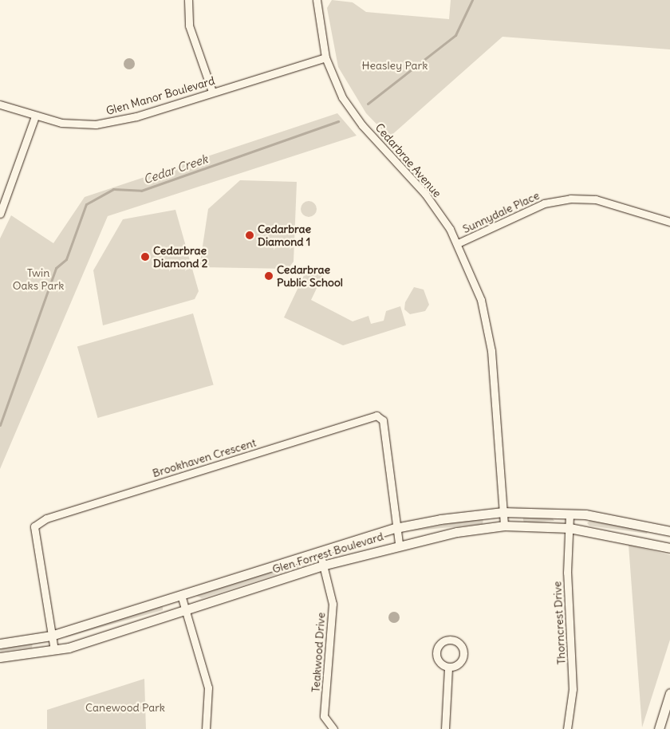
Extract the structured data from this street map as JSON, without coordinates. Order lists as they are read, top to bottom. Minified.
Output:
{"streets":{"street":["Glen Manor Boulevard","Cedarbrae Avenue","Sunnydale Place","Brookhaven Crescent","Glen Forrest Boulevard","Thorncrest Drive","Teakwood Drive"]},"crossings":[["Glen Manor Boulevard","Cedarbrae Avenue"],["Cedarbrae Avenue","Sunnydale Place"],["Cedarbrae Avenue","Glen Forrest Boulevard"],["Brookhaven Crescent","Glen Forrest Boulevard"],["Glen Forrest Boulevard","Thorncrest Drive"],["Glen Forrest Boulevard","Teakwood Drive"]],"water":["Cedar Creek"],"parks":["Heasley Park","Twin Oaks Park","Canewood Park"],"places":["Cedarbrae Diamond 1","Cedarbrae Diamond 2","Cedarbrae Public School"]}
